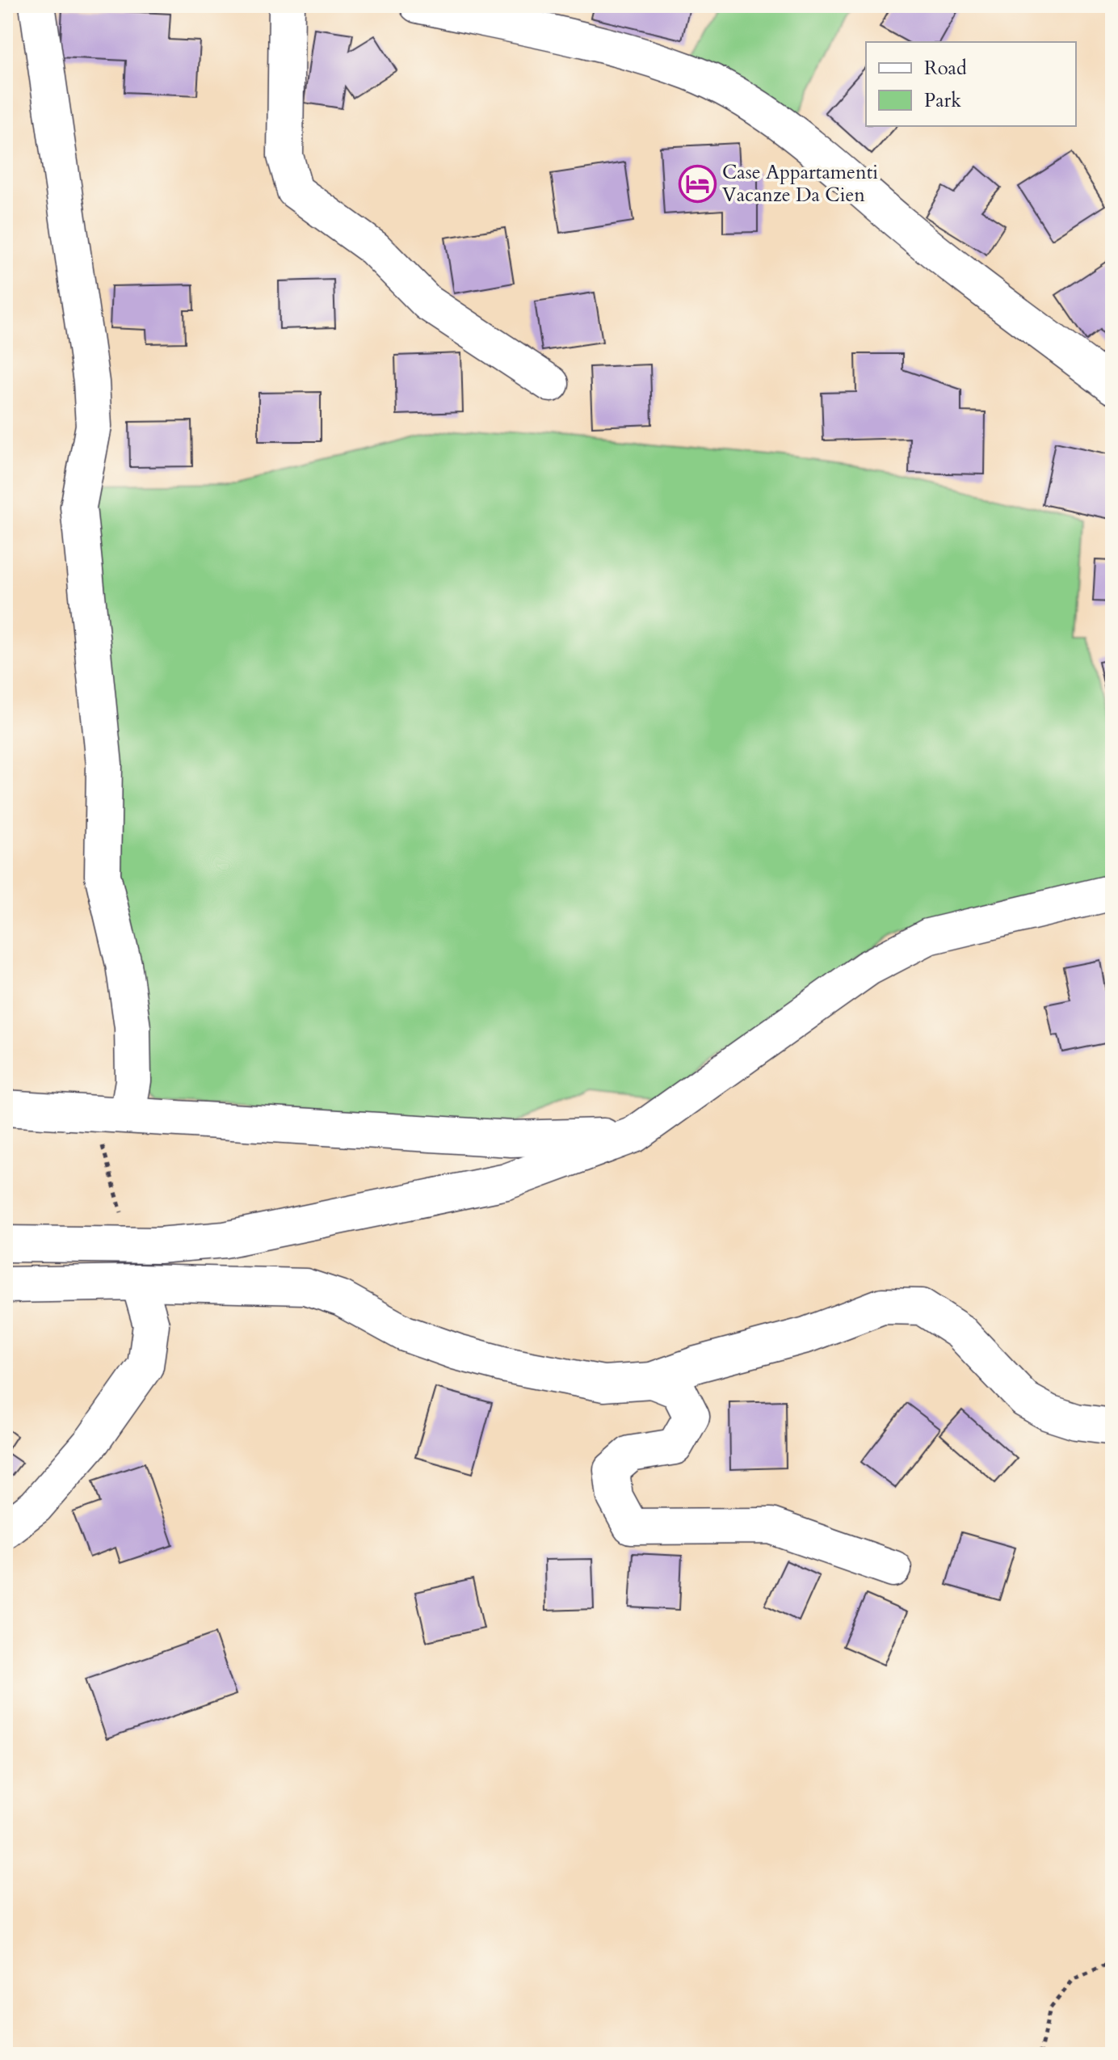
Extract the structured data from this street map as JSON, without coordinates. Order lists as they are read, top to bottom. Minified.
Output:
{"places":{"hotel":["Case Appartamenti Vacanze Da Cien"]},"legend":["Road","Park"]}
